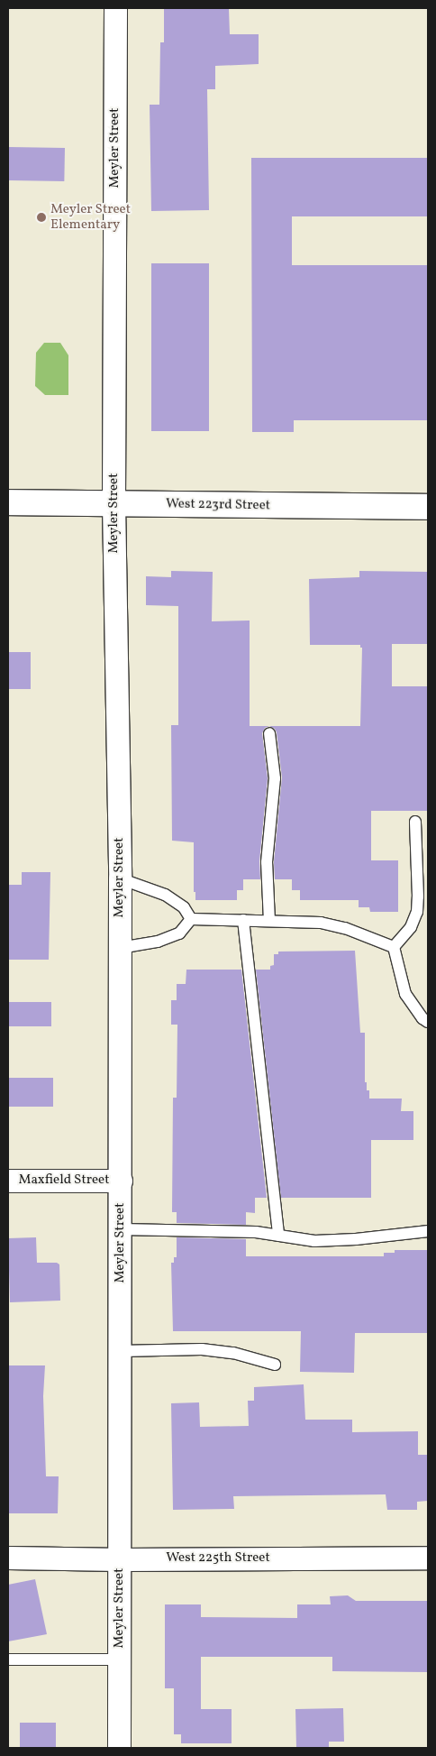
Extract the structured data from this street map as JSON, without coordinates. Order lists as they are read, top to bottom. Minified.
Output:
{"streets":{"main road":["West 223rd Street"],"street":["Meyler Street","Maxfield Street","West 225th Street"]},"crossings":[["Meyler Street","West 223rd Street"],["Meyler Street","Maxfield Street"],["Meyler Street","West 225th Street"]],"places":["Meyler Street Elementary"]}
